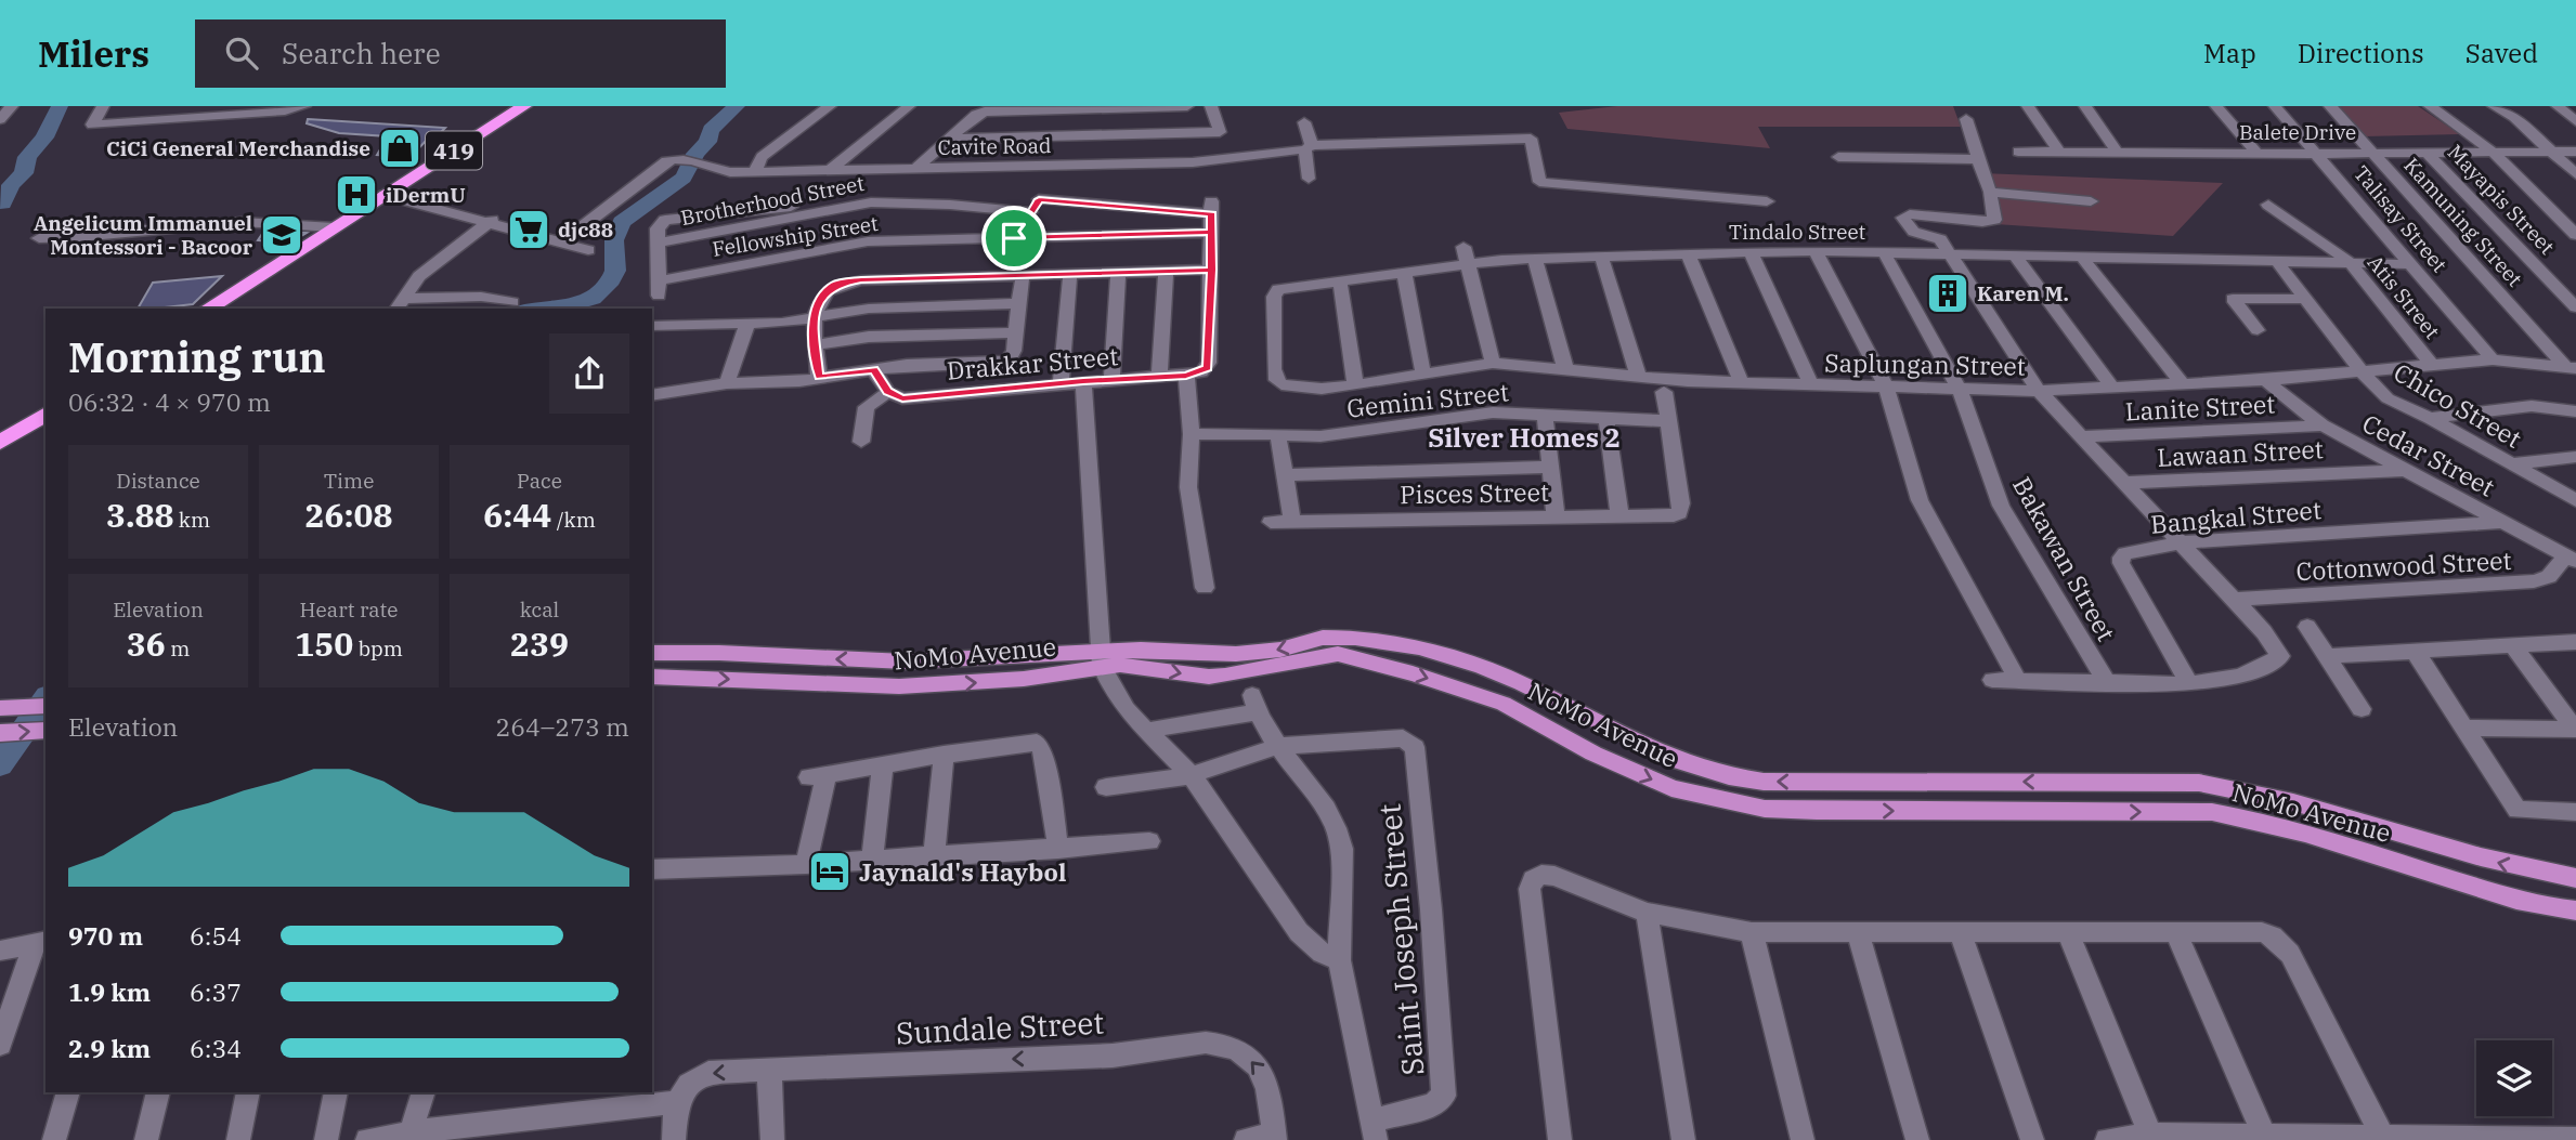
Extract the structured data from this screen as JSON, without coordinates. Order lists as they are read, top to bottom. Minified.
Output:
{"streets":{"highway":["419"],"main road":["NoMo Avenue"],"street":["Balete Drive","Cavite Road","Mayapis Street","Brotherhood Street","Talisay Street","Kamuning Street","Tindalo Street","Fellowship Street","Atis Street","Drakkar Street","Saplungan Street","Gemini Street","Chico Street","Lanite Street","Lawaan Street","Cedar Street","Pisces Street","Bangkal Street","Bakawan Street","Cottonwood Street","Saint Joseph Street","Sundale Street"]},"crossings":[["Balete Drive","Mayapis Street"],["Balete Drive","Talisay Street"],["Balete Drive","Kamuning Street"],["Brotherhood Street","Fellowship Street"],["Talisay Street","Tindalo Street"],["Talisay Street","Saplungan Street"],["Kamuning Street","Saplungan Street"],["Tindalo Street","Atis Street"],["Tindalo Street","Saplungan Street"],["Tindalo Street","Chico Street"],["Tindalo Street","Bakawan Street"],["Atis Street","Saplungan Street"],["Saplungan Street","Chico Street"],["Saplungan Street","Cedar Street"],["Saplungan Street","Bakawan Street"],["Gemini Street","Pisces Street"],["Lanite Street","Cedar Street"],["Lawaan Street","Cedar Street"],["Cedar Street","Bangkal Street"],["Cedar Street","Cottonwood Street"]],"one_way":["Sundale Street"],"districts":["Silver Homes 2"],"places":{"shop":["CiCi General Merchandise"],"hospital":["iDermU"],"supermarket":["djc88"],"school or university":["Angelicum Immanuel Montessori - Bacoor"],"building":["Karen M."],"hotel":["Jaynald's Haybol"]},"page":{"header":"Milers","search":"Search here","nav":["Map","Directions","Saved"],"heading":["Morning run","06:32 · 4 × 970 m"],"stats":[["Distance","3.88 km"],["Time","26:08"],["Pace","6:44 /km"],["Elevation","36 m"],["Heart rate","150 bpm"],["kcal","239"]],"chart":["Elevation","264–273 m"],"list":[{"name":"970 m","note":"6:54"},{"name":"1.9 km","note":"6:37"},{"name":"2.9 km","note":"6:34"}]}}
